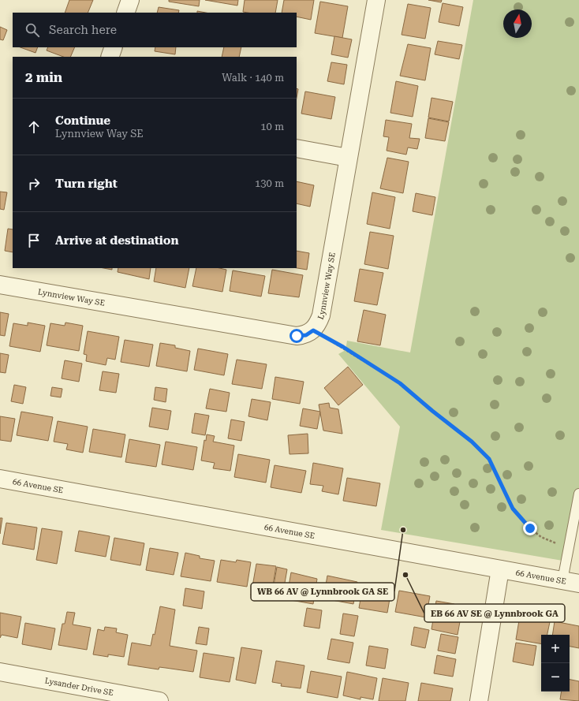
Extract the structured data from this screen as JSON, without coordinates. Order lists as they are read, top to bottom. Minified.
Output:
{"streets":{"street":["Lynnview Way SE","66 Avenue SE","Lysander Drive SE"]},"places":["WB 66 AV @ Lynnbrook GA SE","EB 66 AV SE @ Lynnbrook GA"],"north":"top","page":{"search":"Search here","heading":["2 min","Walk · 140 m"],"list":[["Continue","Lynnview Way SE","10 m"],["Turn right","130 m"],"Arrive at destination"],"map_buttons":["+","−"]}}
